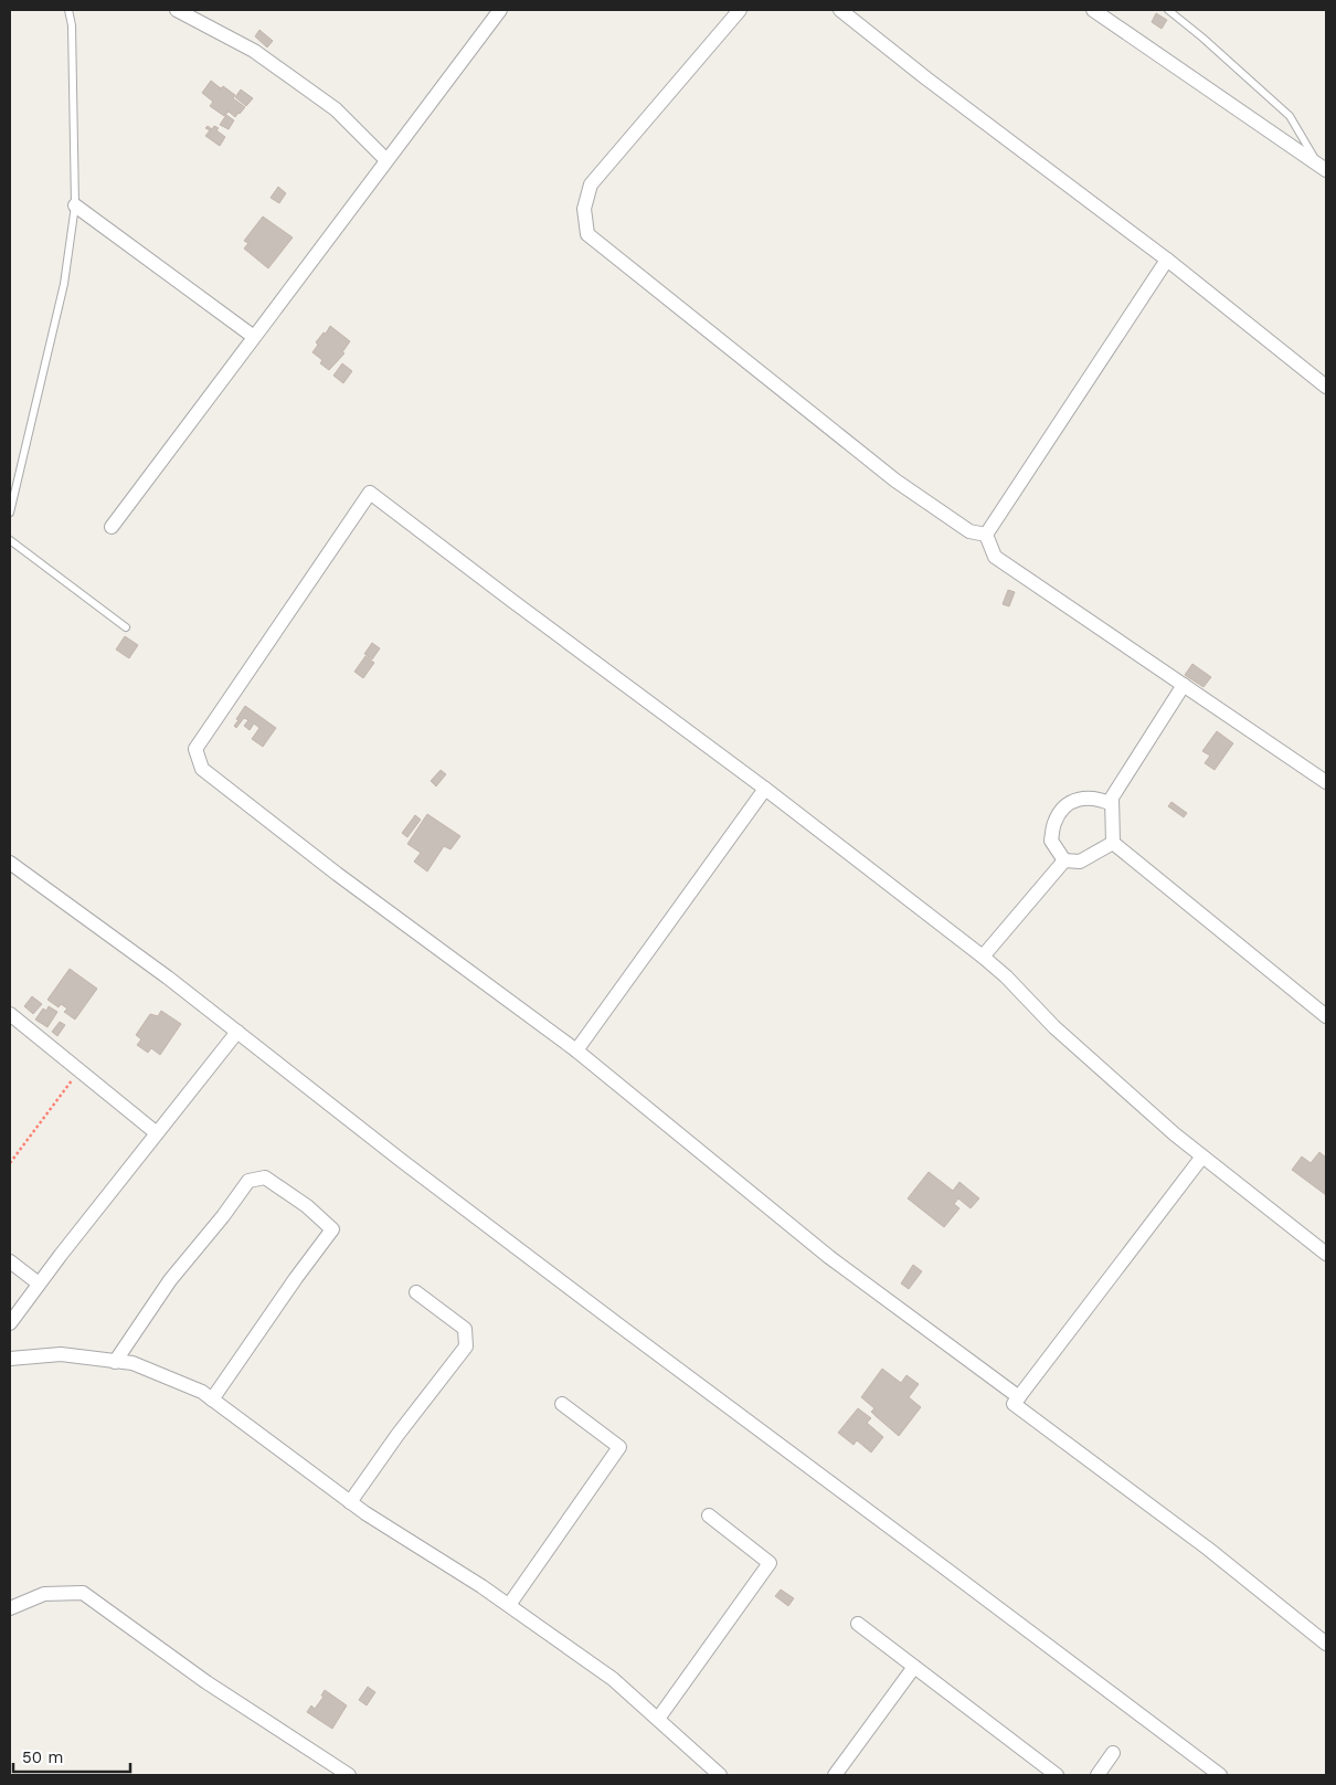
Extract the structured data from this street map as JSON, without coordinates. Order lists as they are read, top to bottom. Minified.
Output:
{"scale_bar":"50 m"}
